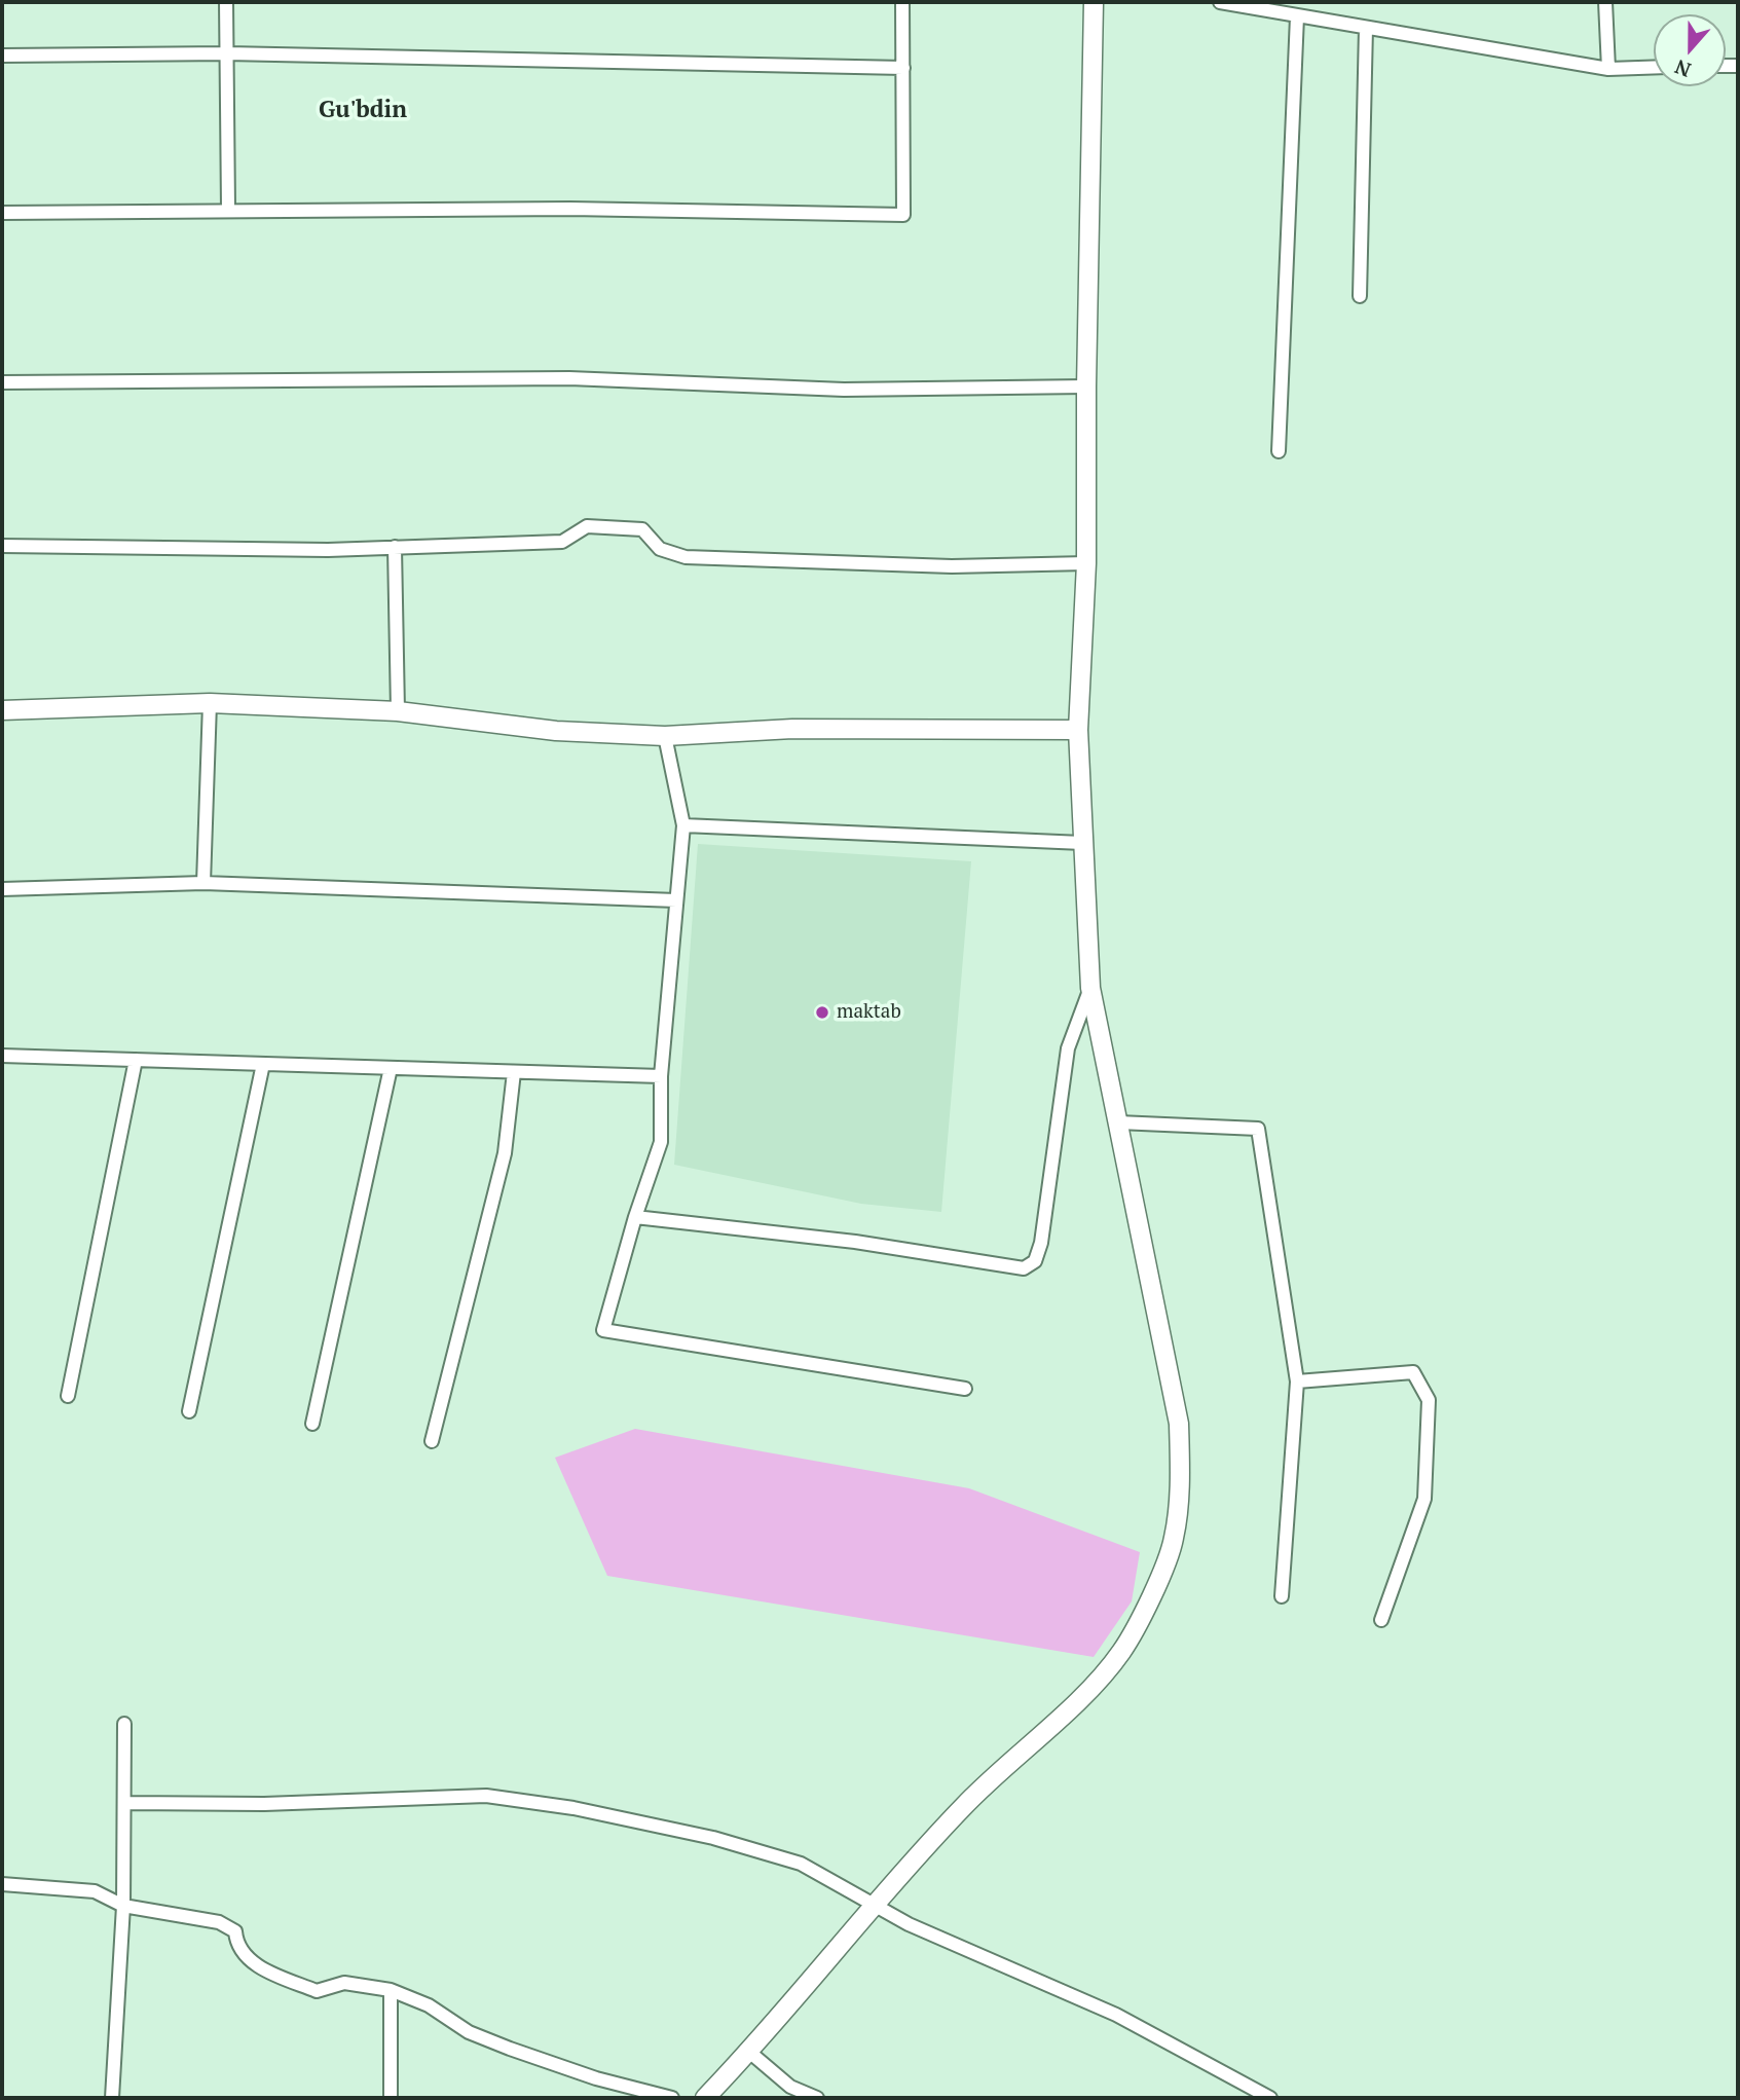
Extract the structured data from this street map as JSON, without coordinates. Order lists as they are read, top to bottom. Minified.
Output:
{"districts":["Gu'bdin"],"places":["maktab"],"north":"bottom"}
